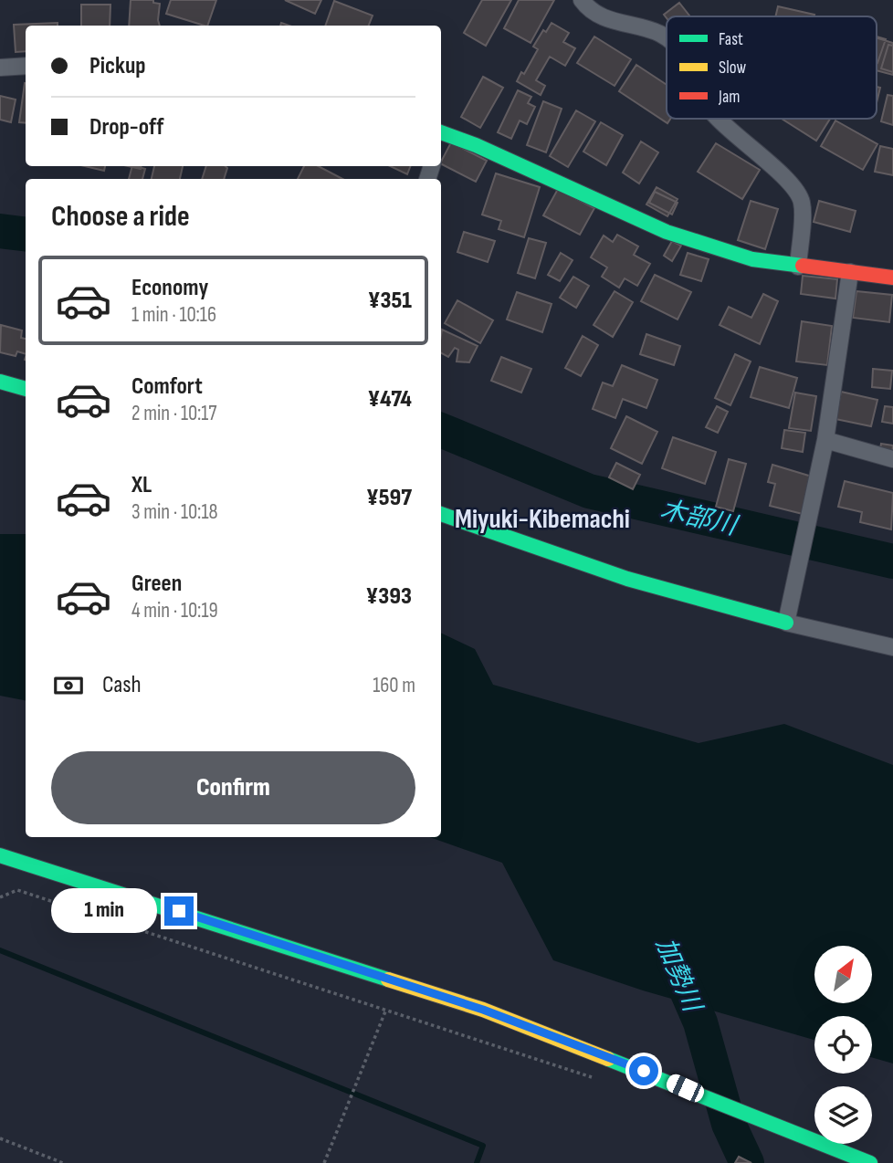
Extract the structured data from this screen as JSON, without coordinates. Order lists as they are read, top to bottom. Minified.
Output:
{"districts":["Miyuki-Kibemachi"],"water":["木部川","加勢川"],"legend":["Fast","Slow","Jam"],"north":"top right","page":{"banner":["Pickup","Drop-off"],"heading":"Choose a ride","list":[{"name":"Economy","note":"1 min · 10:16","value":"¥351"},{"name":"Comfort","note":"2 min · 10:17","value":"¥474"},{"name":"XL","note":"3 min · 10:18","value":"¥597"},{"name":"Green","note":"4 min · 10:19","value":"¥393"}],"pay":["Cash","160 m"],"buttons":"Confirm","bubble":"1 min"}}
